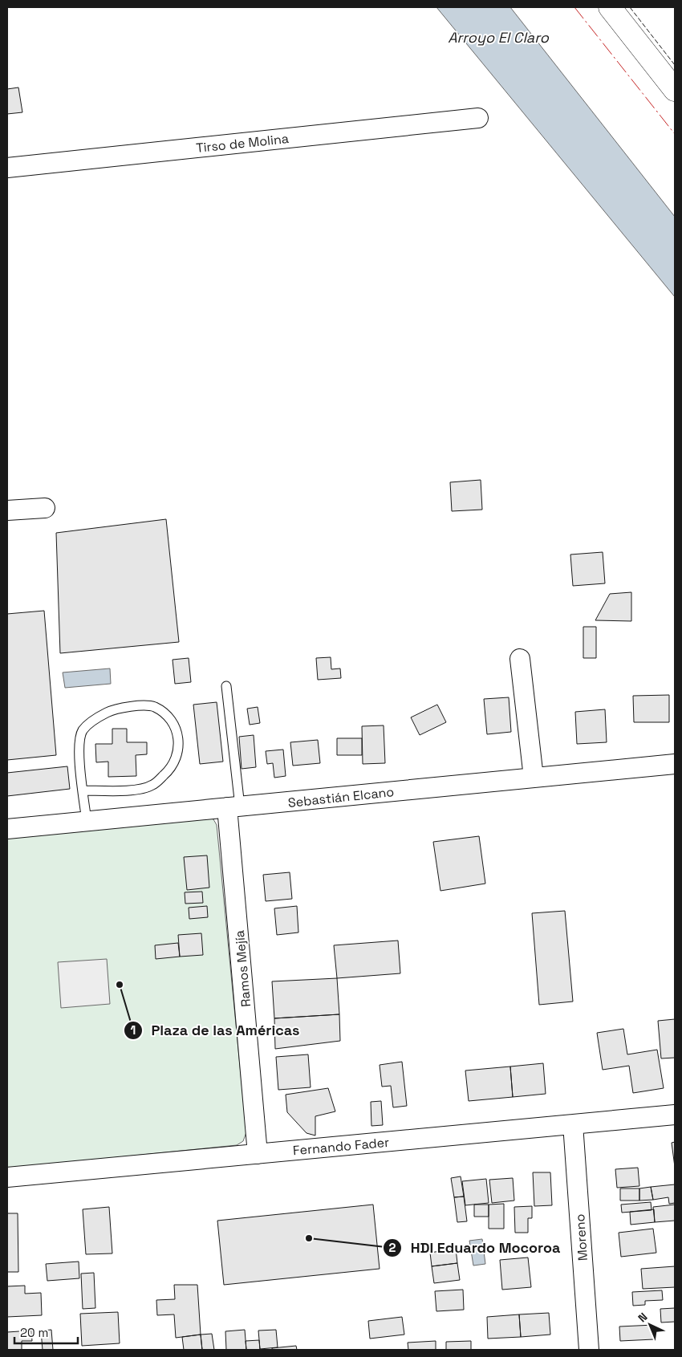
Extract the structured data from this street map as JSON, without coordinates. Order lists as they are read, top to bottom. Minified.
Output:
{"streets":{"street":["Tirso de Molina","Sebastián Elcano","Ramos Mejía","Fernando Fader","Moreno"]},"crossings":[["Sebastián Elcano","Ramos Mejía"],["Ramos Mejía","Fernando Fader"],["Fernando Fader","Moreno"]],"water":["Arroyo El Claro"],"places":["Plaza de las Américas","HDI Eduardo Mocoroa"],"scale_bar":"20 m","north":"top left"}
